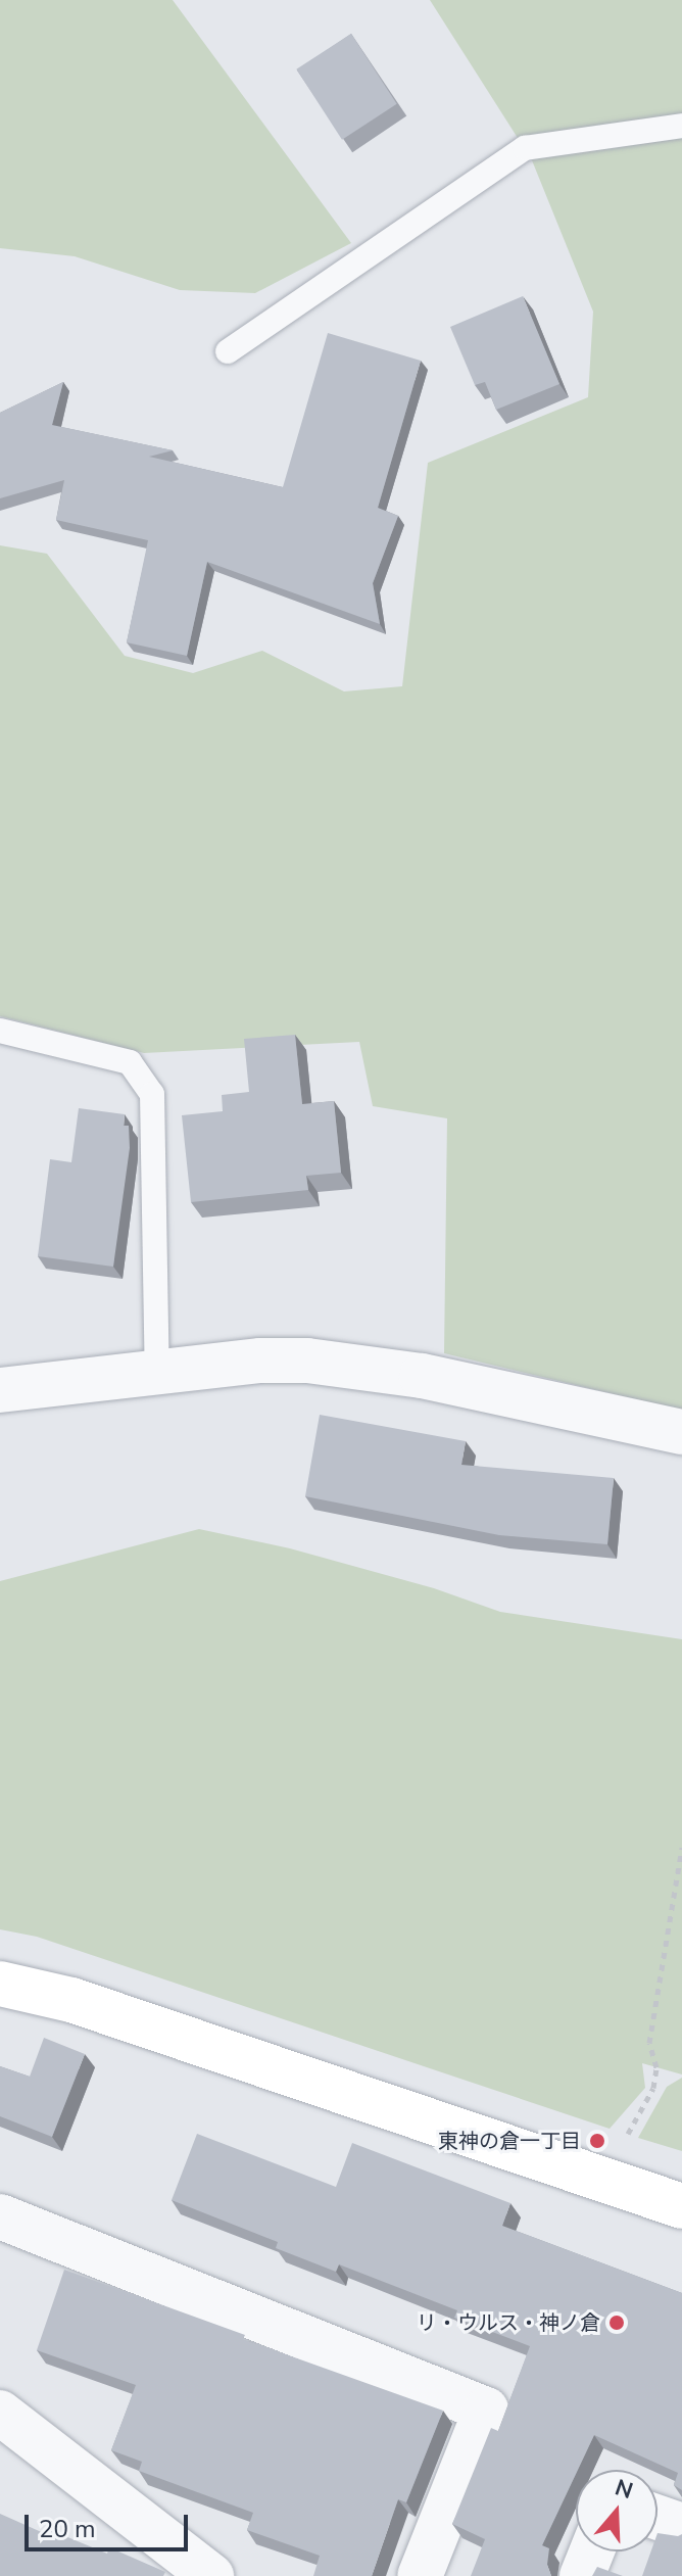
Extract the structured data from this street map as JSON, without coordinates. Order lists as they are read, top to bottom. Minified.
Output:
{"places":["東神の倉一丁目","リ・ウルス・神ノ倉"],"scale_bar":"20 m","north":"top"}
